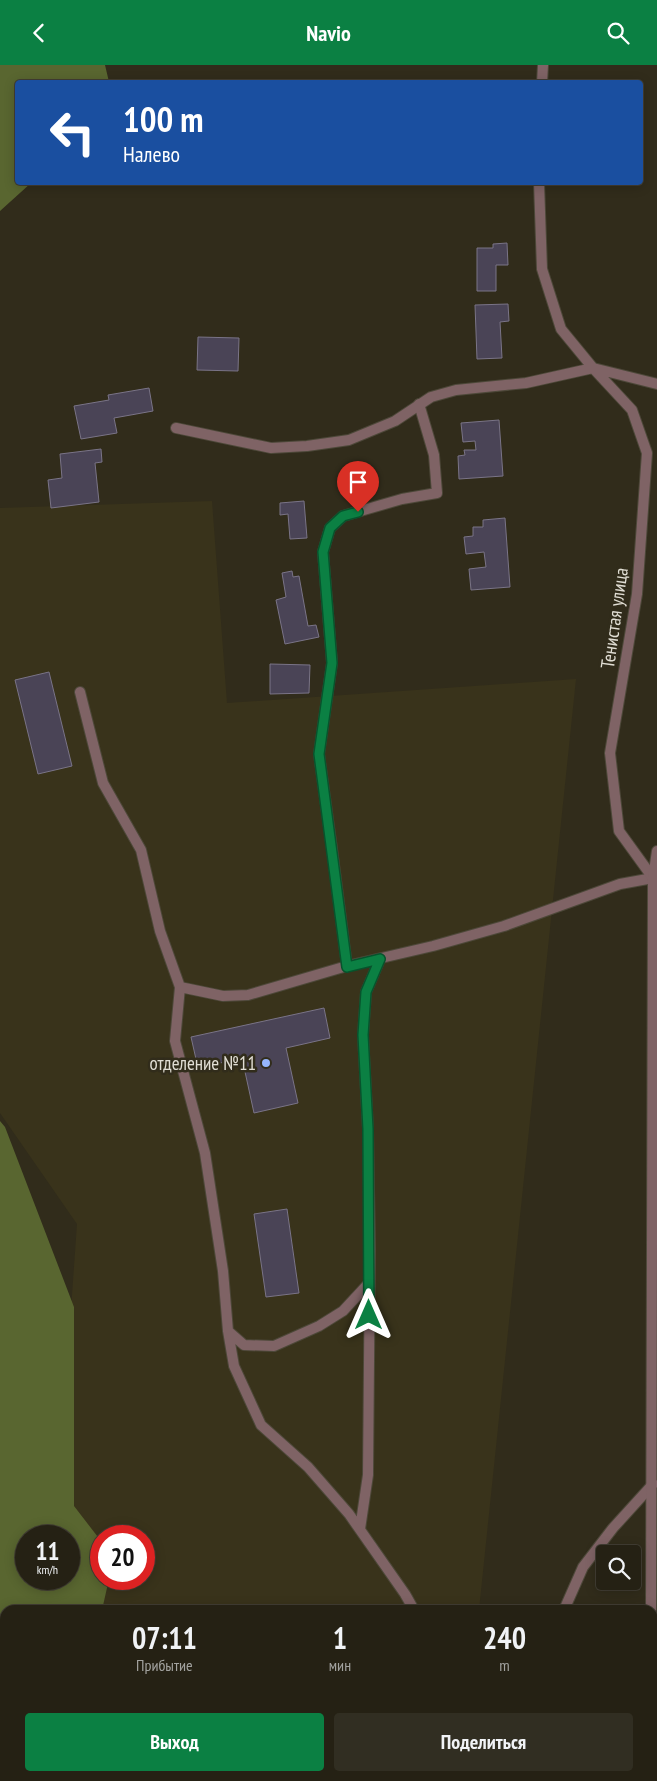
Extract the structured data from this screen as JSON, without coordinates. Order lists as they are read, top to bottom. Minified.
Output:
{"streets":{"street":["Тенистая улица"]},"places":["отделение №11"],"page":{"header":"Navio","turn":["100 m","Налево"],"speed":"11 km/h","limit":"20","eta":["07:11","Прибытие","1","мин","240","m"],"buttons":["Выход","Поделиться"]}}
